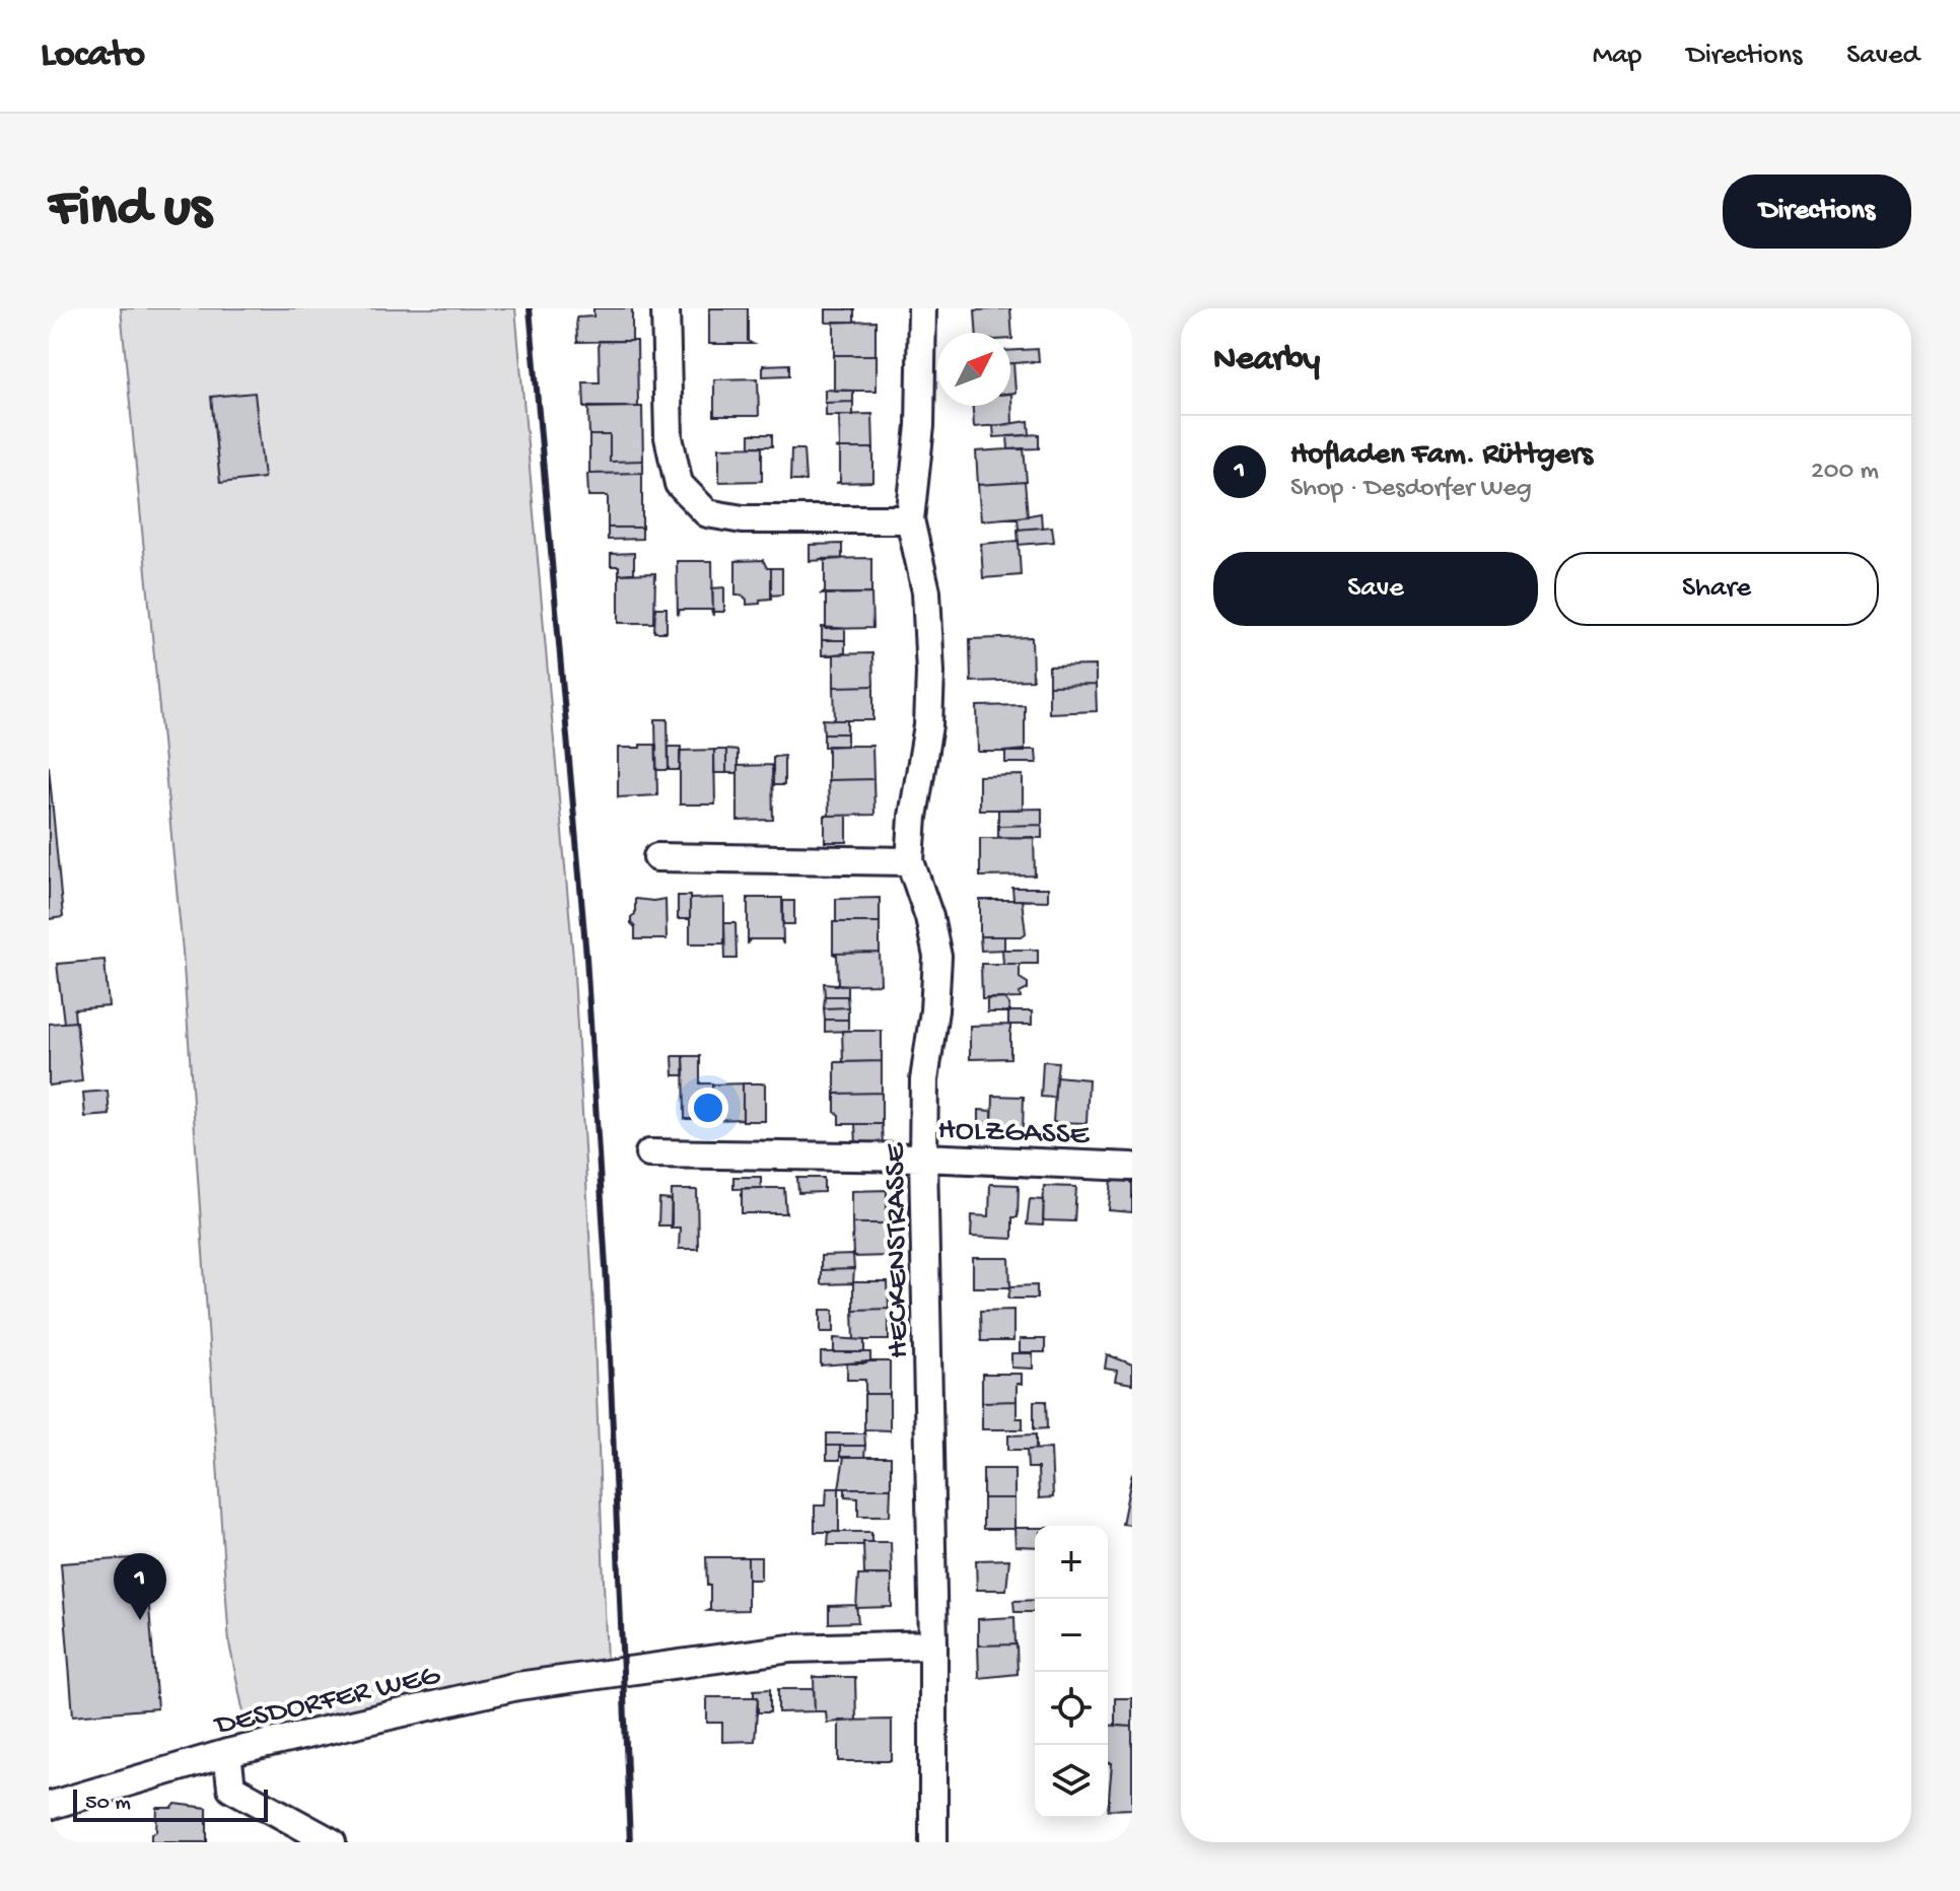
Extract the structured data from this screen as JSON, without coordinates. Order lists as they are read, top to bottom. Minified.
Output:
{"streets":{"street":["HOLZGASSE","HECKENSTRASSE","DESDORFER WEG"]},"crossings":[["HOLZGASSE","HECKENSTRASSE"],["HECKENSTRASSE","DESDORFER WEG"]],"scale_bar":"50 m","north":"top right","page":{"header":"Locato","nav":["Map","Directions","Saved"],"buttons":["Directions",["Save","Share"]],"title":"Find us","heading":"Nearby","list":[{"mark":"1","name":"Hofladen Fam. Rüttgers","note":"Shop · Desdorfer Weg","value":"200 m"}],"map_buttons":["+","−"],"pins":"1","scale":"50 m"}}
